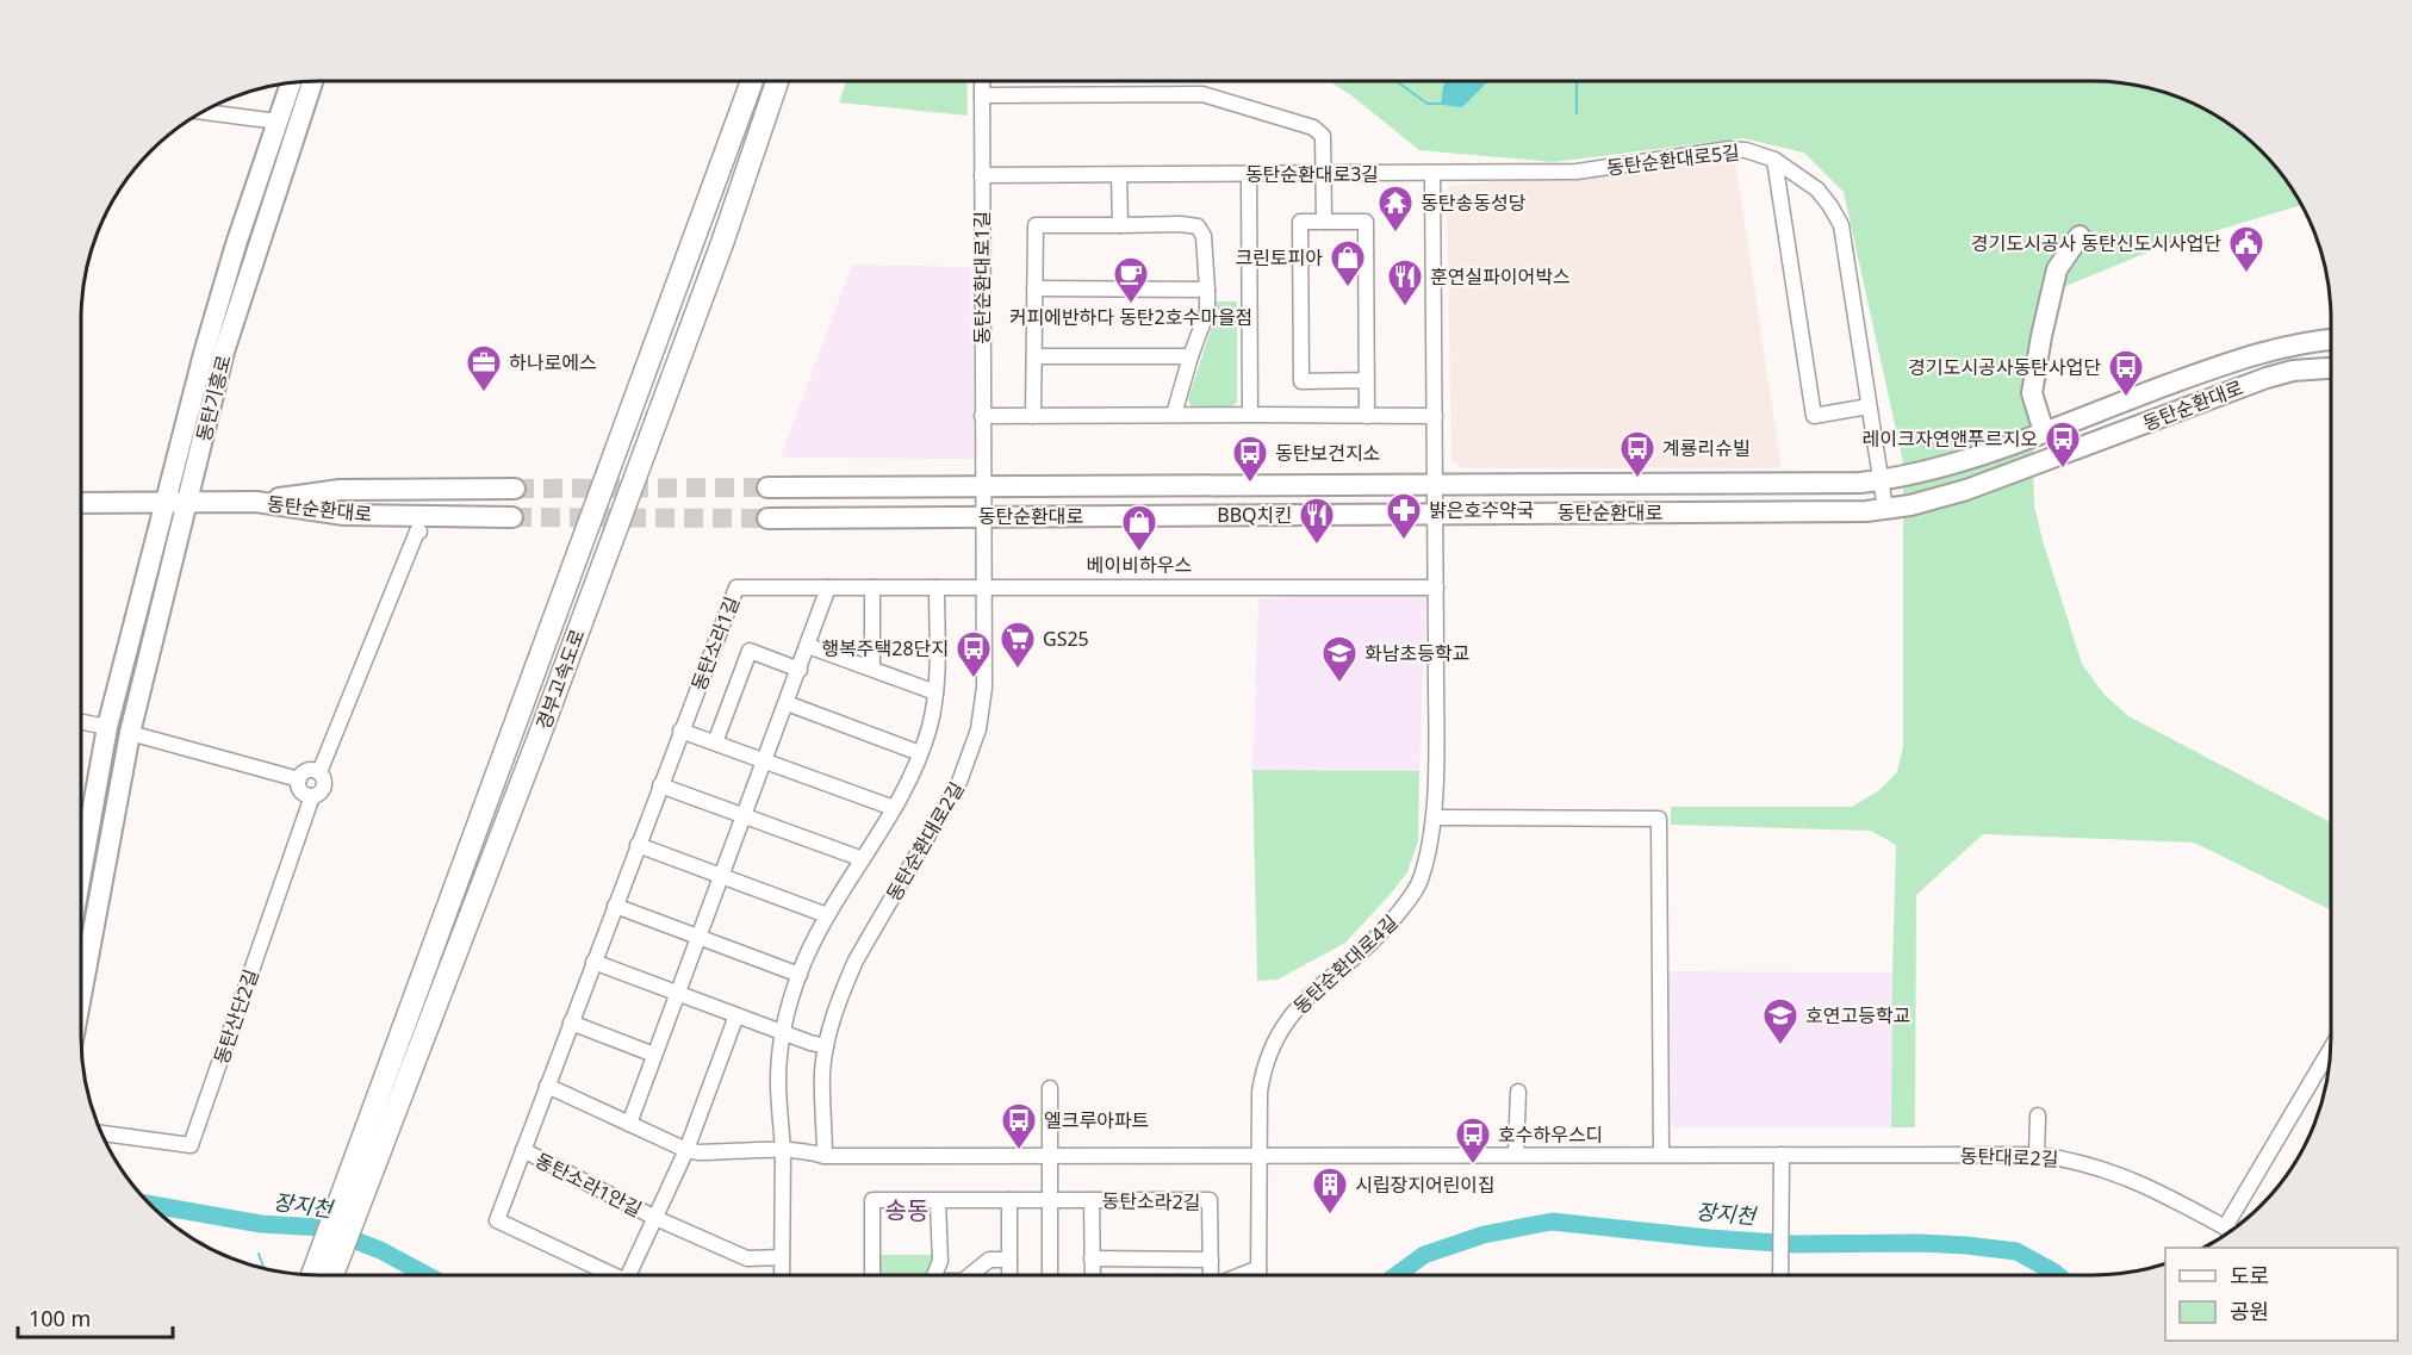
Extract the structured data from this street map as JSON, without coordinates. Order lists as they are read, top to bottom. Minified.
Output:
{"streets":{"highway":["경부고속도로"],"main road":["동탄기흥로","동탄순환대로"],"street":["동탄순환대로5길","동탄순환대로3길","동탄순환대로1길","동탄소라1길","동탄순환대로2길","동탄순환대로4길","동탄산단2길","동탄대로2길","동탄소라1안길","동탄소라2길"]},"crossings":[["동탄순환대로5길","동탄순환대로3길"],["동탄순환대로5길","동탄순환대로"],["동탄순환대로3길","동탄순환대로1길"],["동탄순환대로1길","동탄순환대로"],["동탄순환대로1길","동탄순환대로2길"],["동탄순환대로","동탄순환대로2길"],["동탄순환대로","동탄순환대로4길"],["동탄소라1길","동탄순환대로2길"],["동탄소라1길","동탄순환대로4길"],["동탄소라1길","동탄소라1안길"],["동탄순환대로2길","동탄대로2길"],["동탄순환대로4길","동탄대로2길"]],"districts":["송동"],"water":["장지천"],"places":{"temple":["동탄송동성당"],"public building":["경기도시공사 동탄신도시사업단"],"shop":["크린토피아","베이비하우스"],"cafe":["커피에반하다 동탄2호수마을점"],"restaurant":["훈연실파이어박스","BBQ치킨"],"office":["하나로에스"],"bus stop":["경기도시공사동탄사업단","레이크자연앤푸르지오","계룡리슈빌","동탄보건지소","행복주택28단지","엘크루아파트","호수하우스디"],"pharmacy":["밝은호수약국"],"supermarket":["GS25"],"school or university":["화남초등학교","호연고등학교"],"building":["시립장지어린이집"]},"legend":["도로","공원"],"scale_bar":"100 m"}
